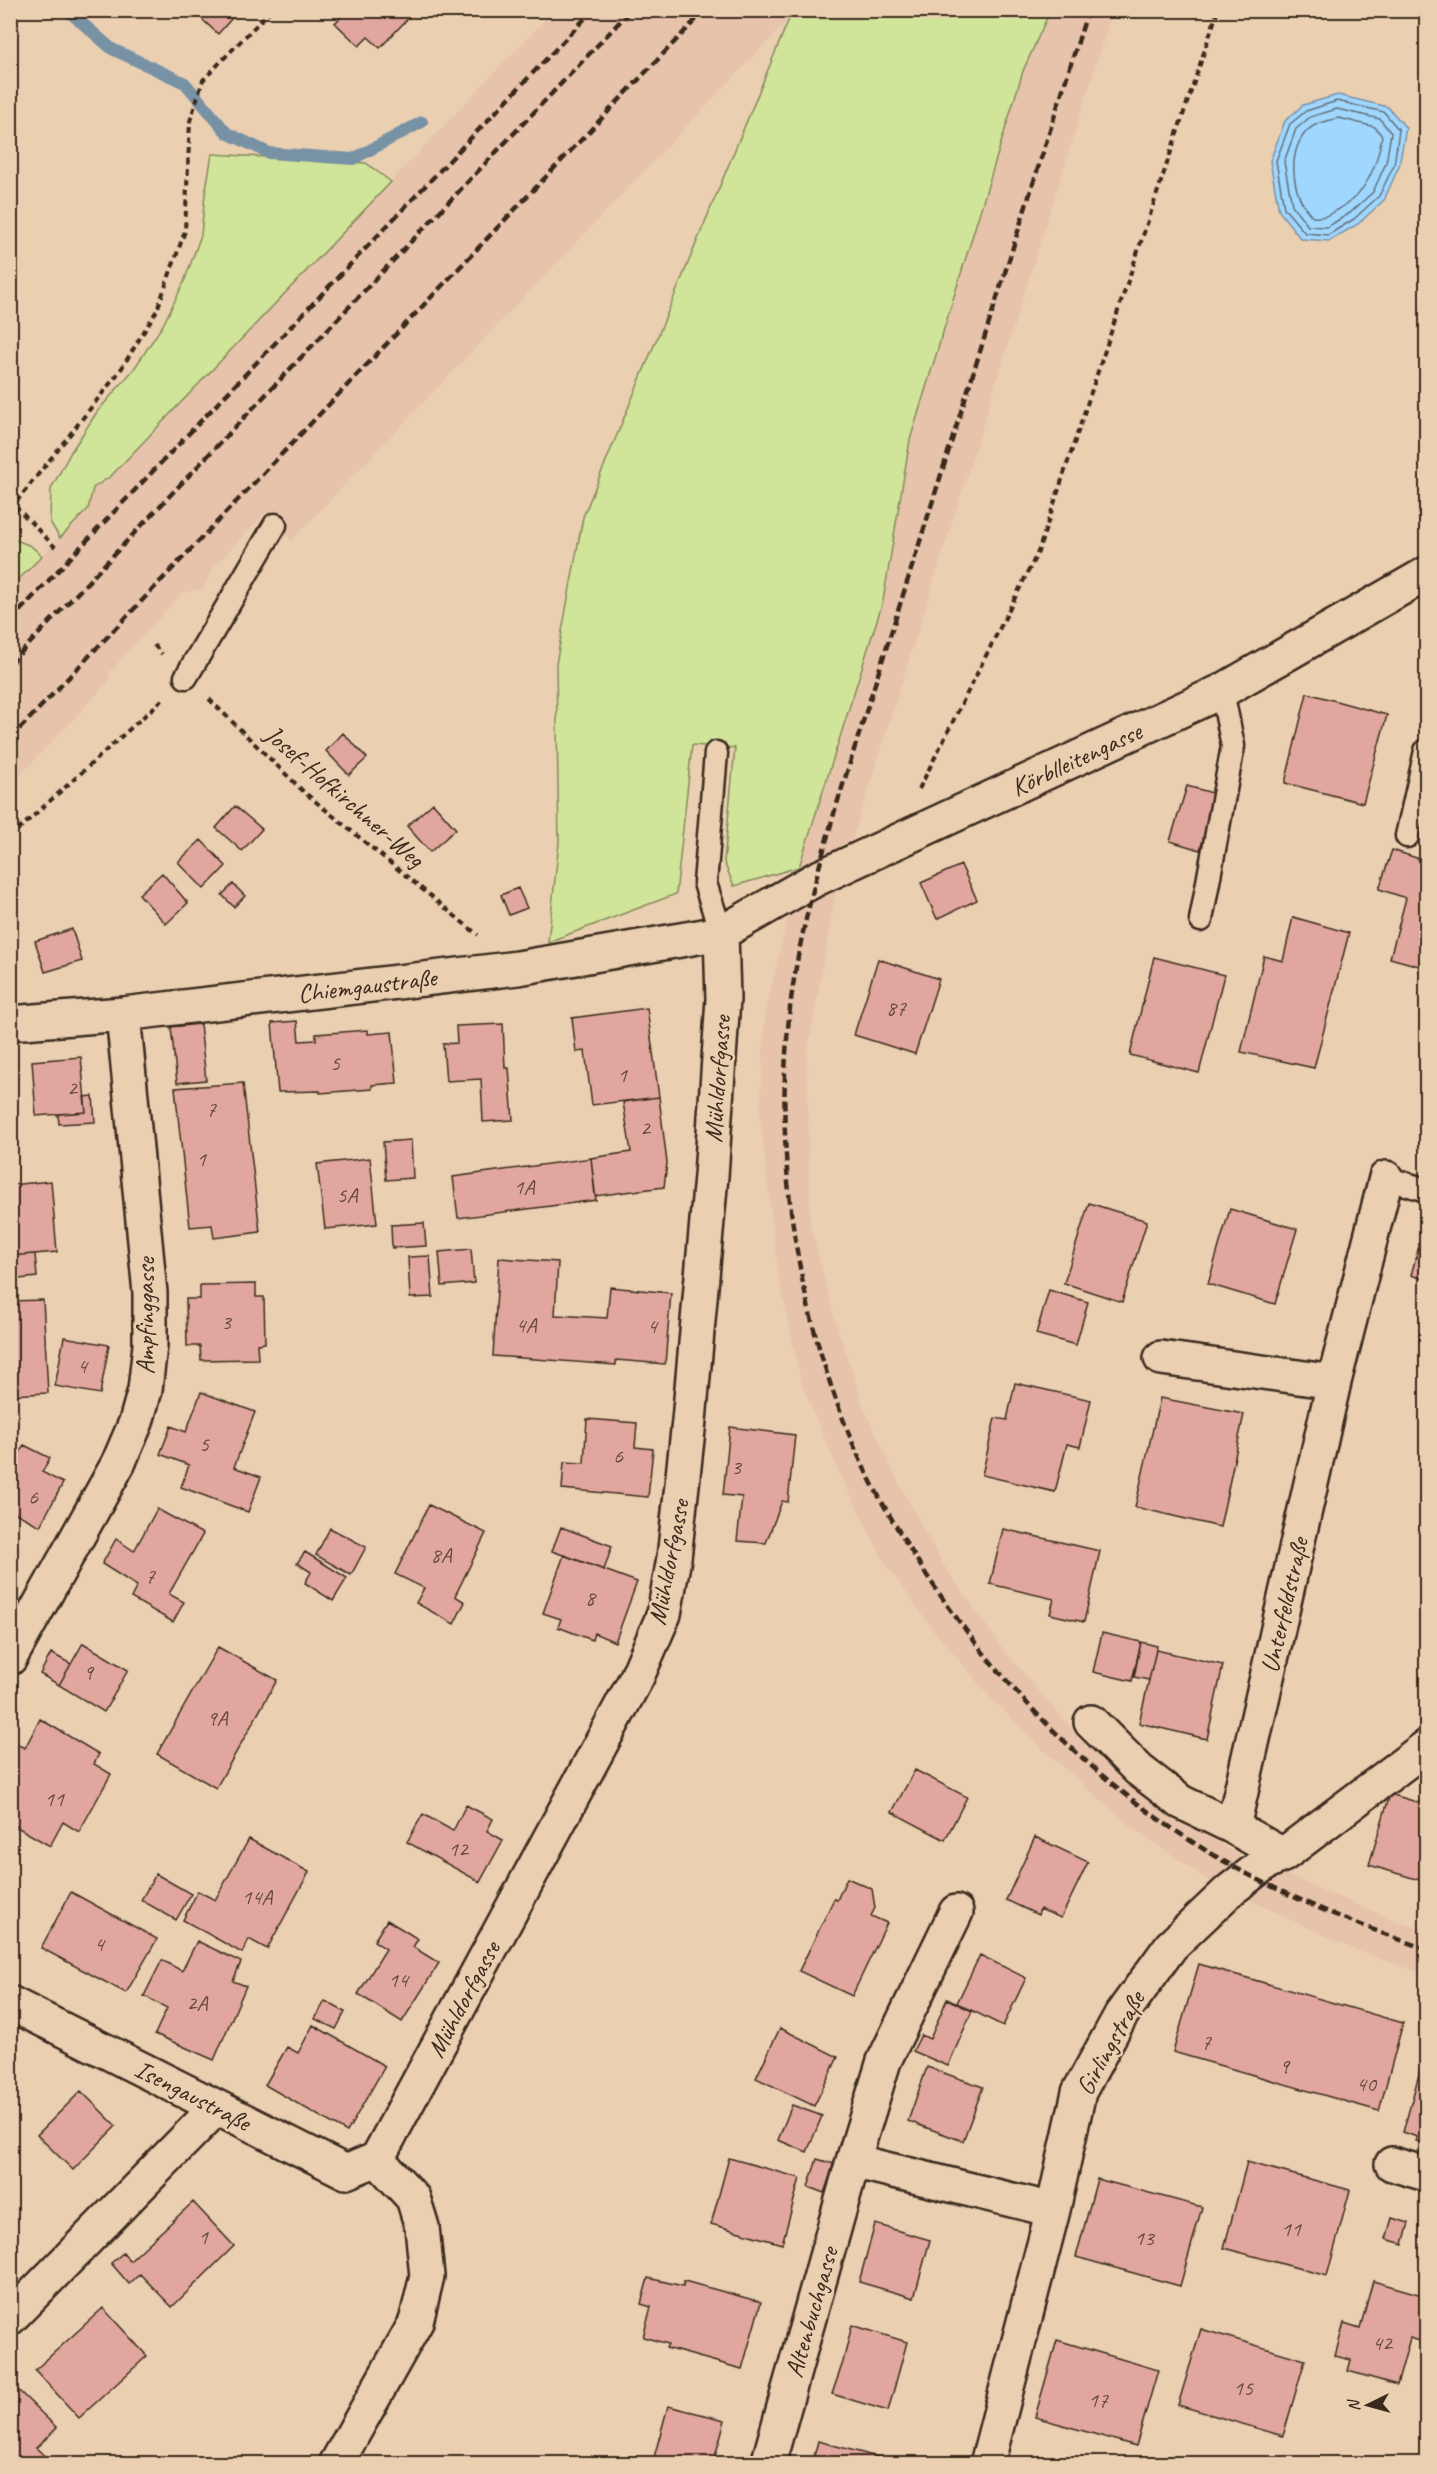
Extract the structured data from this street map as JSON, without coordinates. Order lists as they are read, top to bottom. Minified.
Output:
{"streets":{"street":["Körblleitengasse","Chiemgaustraße","Mühldorfgasse","Ampfinggasse","Unterfeldstraße","Girlingstraße","Isengaustraße","Altenbuchgasse"],"path":["Josef-Hofkirchner-Weg"]},"crossings":[["Körblleitengasse","Chiemgaustraße"],["Körblleitengasse","Mühldorfgasse"],["Josef-Hofkirchner-Weg","Chiemgaustraße"],["Chiemgaustraße","Mühldorfgasse"],["Chiemgaustraße","Ampfinggasse"],["Mühldorfgasse","Isengaustraße"]],"house_numbers":["87","5","1","2","7","2","1","1A","5A","3","4A","4","4","5","6","3","6","8A","7","8","9","9A","11","12","14A","4","14","2A","7","9","40","11","1","13","42","15","17"],"north":"left"}
